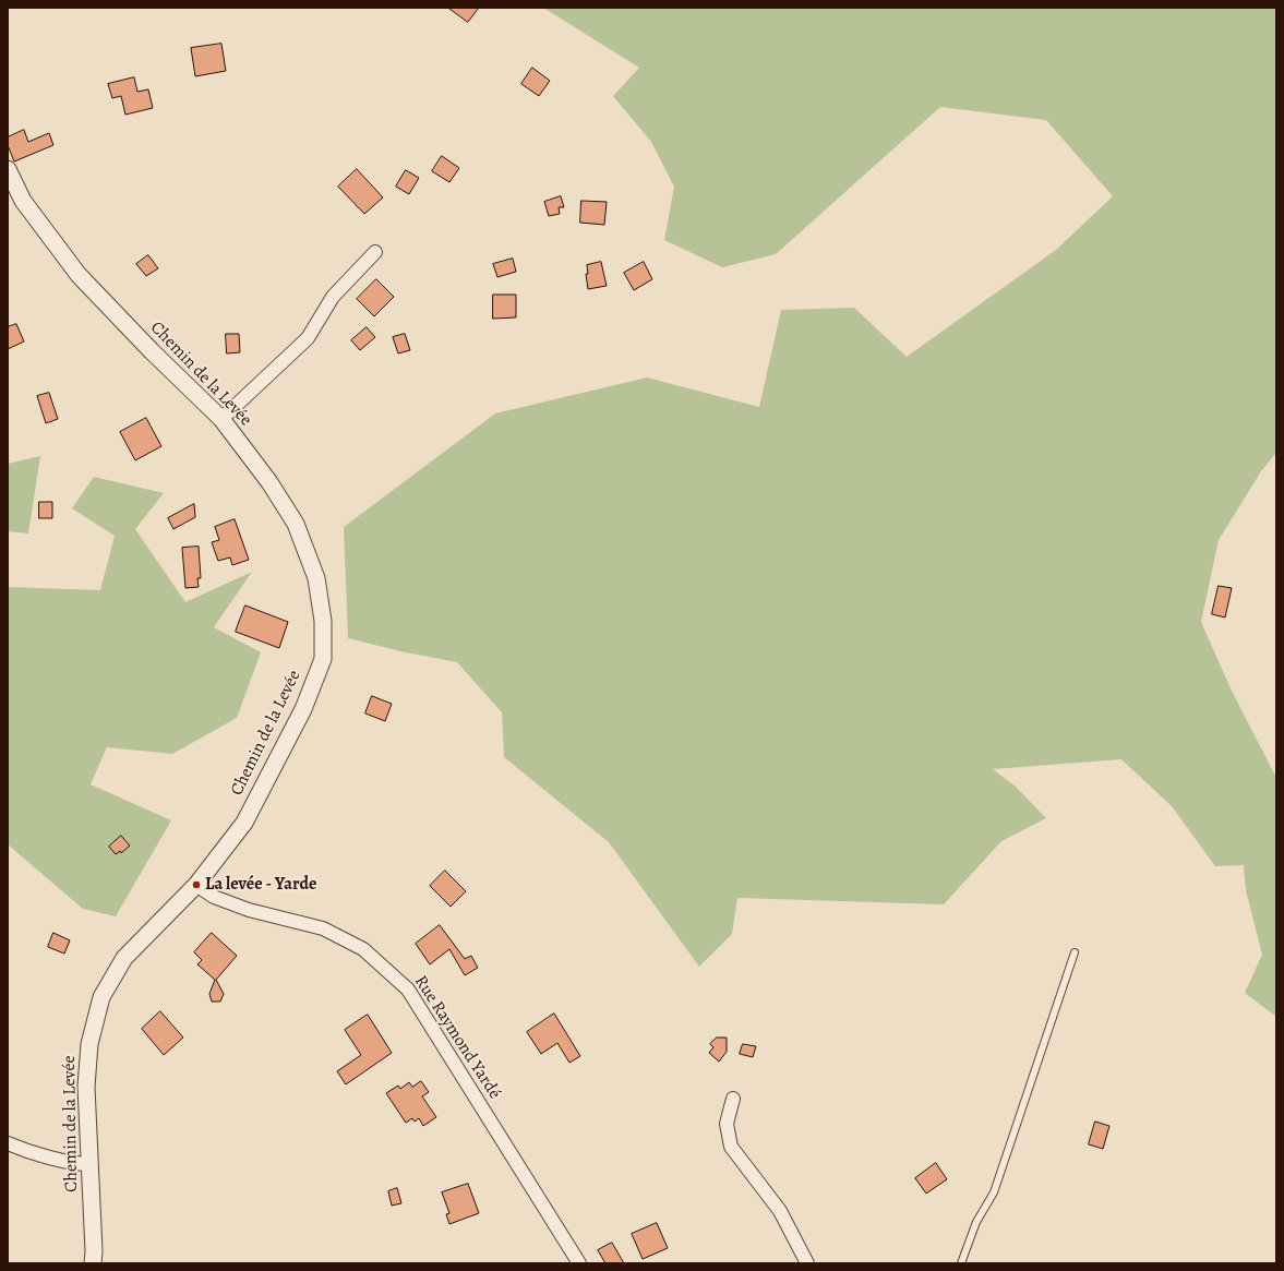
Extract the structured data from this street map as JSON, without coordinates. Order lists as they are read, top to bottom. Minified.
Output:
{"streets":{"street":["Chemin de la Levée","Rue Raymond Yardé"]},"crossings":[["Chemin de la Levée","Rue Raymond Yardé"]],"places":["La levée - Yarde"]}
